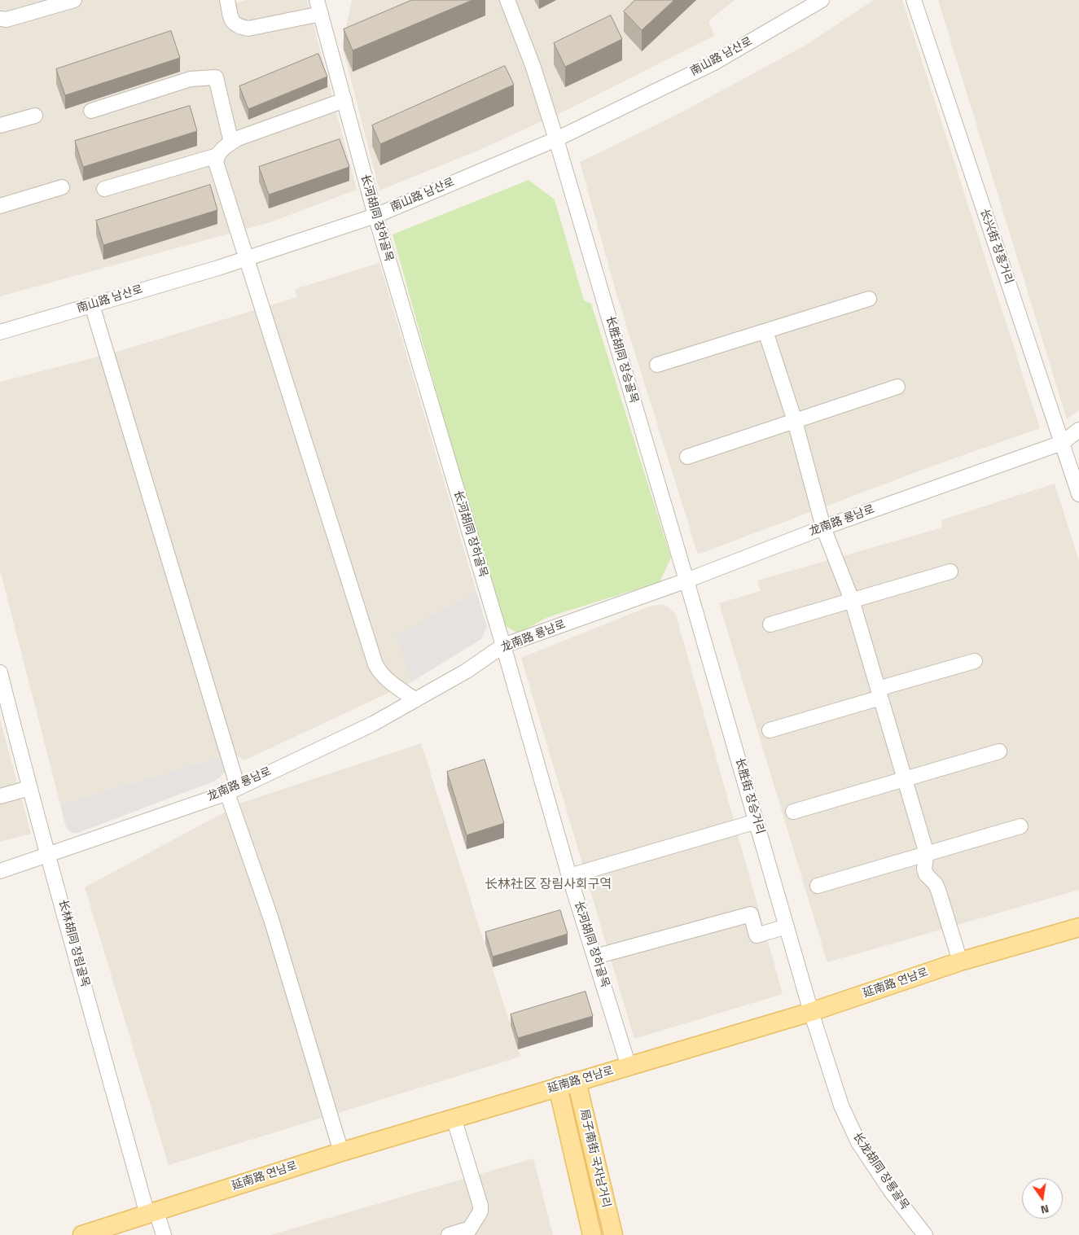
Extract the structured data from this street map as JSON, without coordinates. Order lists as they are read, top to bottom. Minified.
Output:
{"streets":{"main road":["延南路 연남로","局子南街 국자남거리"],"street":["南山路 남산로","长河胡同 장하골목","长兴街 장흥거리","长胜胡同 장승골목","龙南路 룡남로","长胜街 장승거리","长林胡同 장림골목","长龙胡同 장룡골목"]},"crossings":[["南山路 남산로","长河胡同 장하골목"],["南山路 남산로","长胜胡同 장승골목"],["长河胡同 장하골목","龙南路 룡남로"],["长河胡同 장하골목","延南路 연남로"],["长兴街 장흥거리","龙南路 룡남로"],["长胜胡同 장승골목","龙南路 룡남로"],["长胜胡同 장승골목","长胜街 장승거리"],["龙南路 룡남로","长胜街 장승거리"],["龙南路 룡남로","长林胡同 장림골목"],["长胜街 장승거리","延南路 연남로"],["长胜街 장승거리","长龙胡同 장룡골목"],["长林胡同 장림골목","延南路 연남로"],["延南路 연남로","局子南街 국자남거리"],["延南路 연남로","长龙胡同 장룡골목"]],"districts":["长林社区 장림사회구역"],"north":"bottom"}
